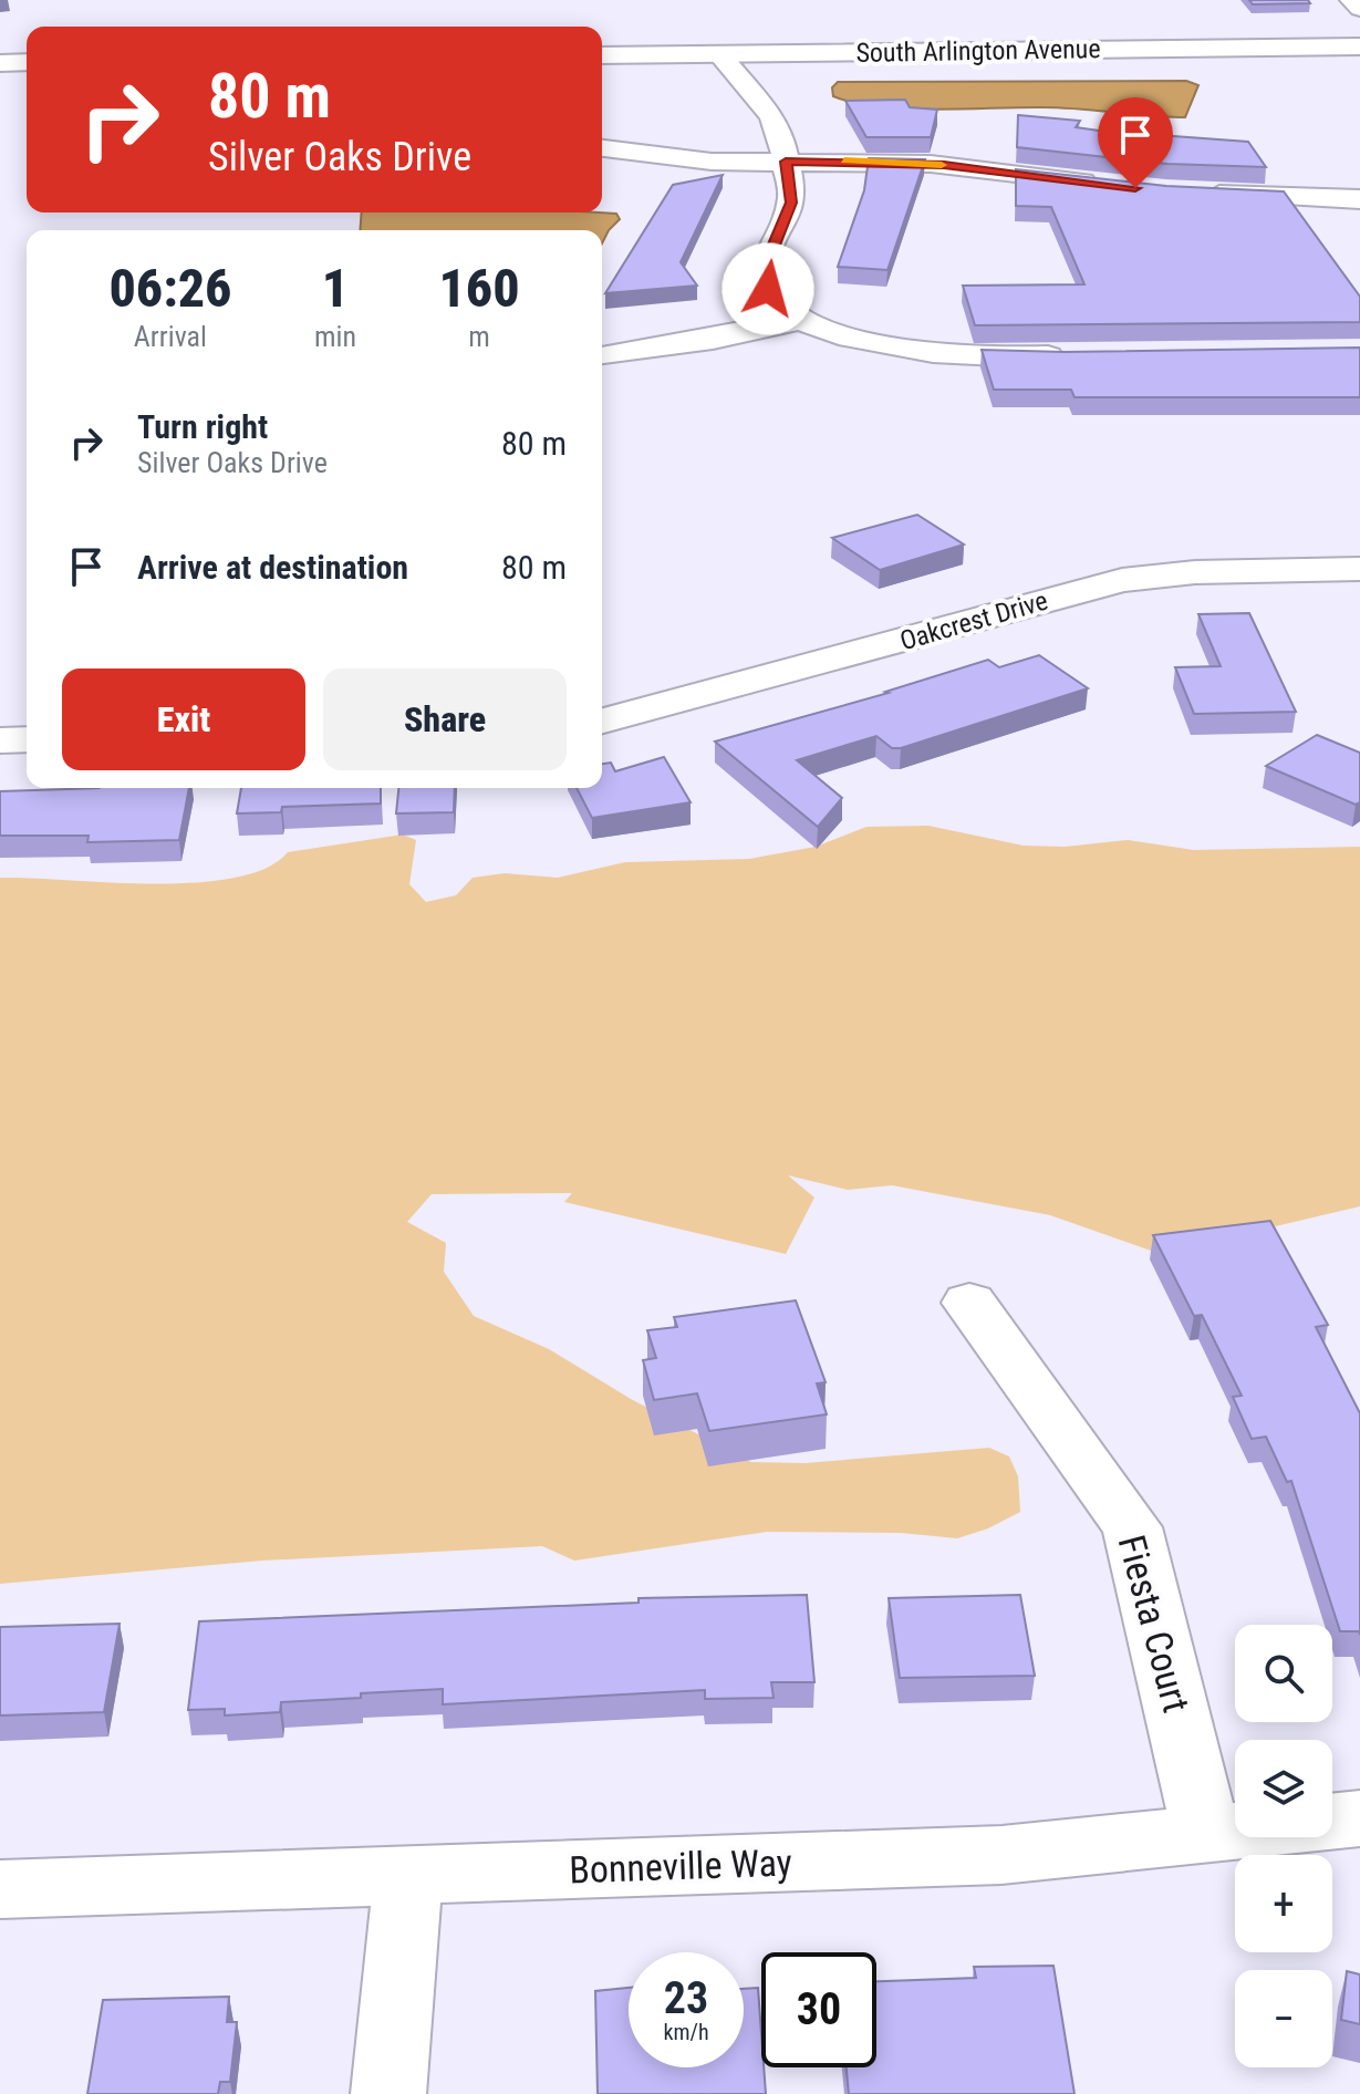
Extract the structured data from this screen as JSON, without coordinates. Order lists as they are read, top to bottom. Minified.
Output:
{"streets":{"street":["South Arlington Avenue","Oakcrest Drive","Fiesta Court","Bonneville Way"]},"crossings":[["Fiesta Court","Bonneville Way"]],"page":{"turn":["80 m","Silver Oaks Drive"],"eta":["06:26","Arrival","1","min","160","m"],"list":[{"name":"Turn right","note":"Silver Oaks Drive","value":"80 m"},{"name":"Arrive at destination","value":"80 m"}],"buttons":["Exit","Share"],"map_buttons":["+","−"],"speed":"23 km/h","limit":"30"}}
